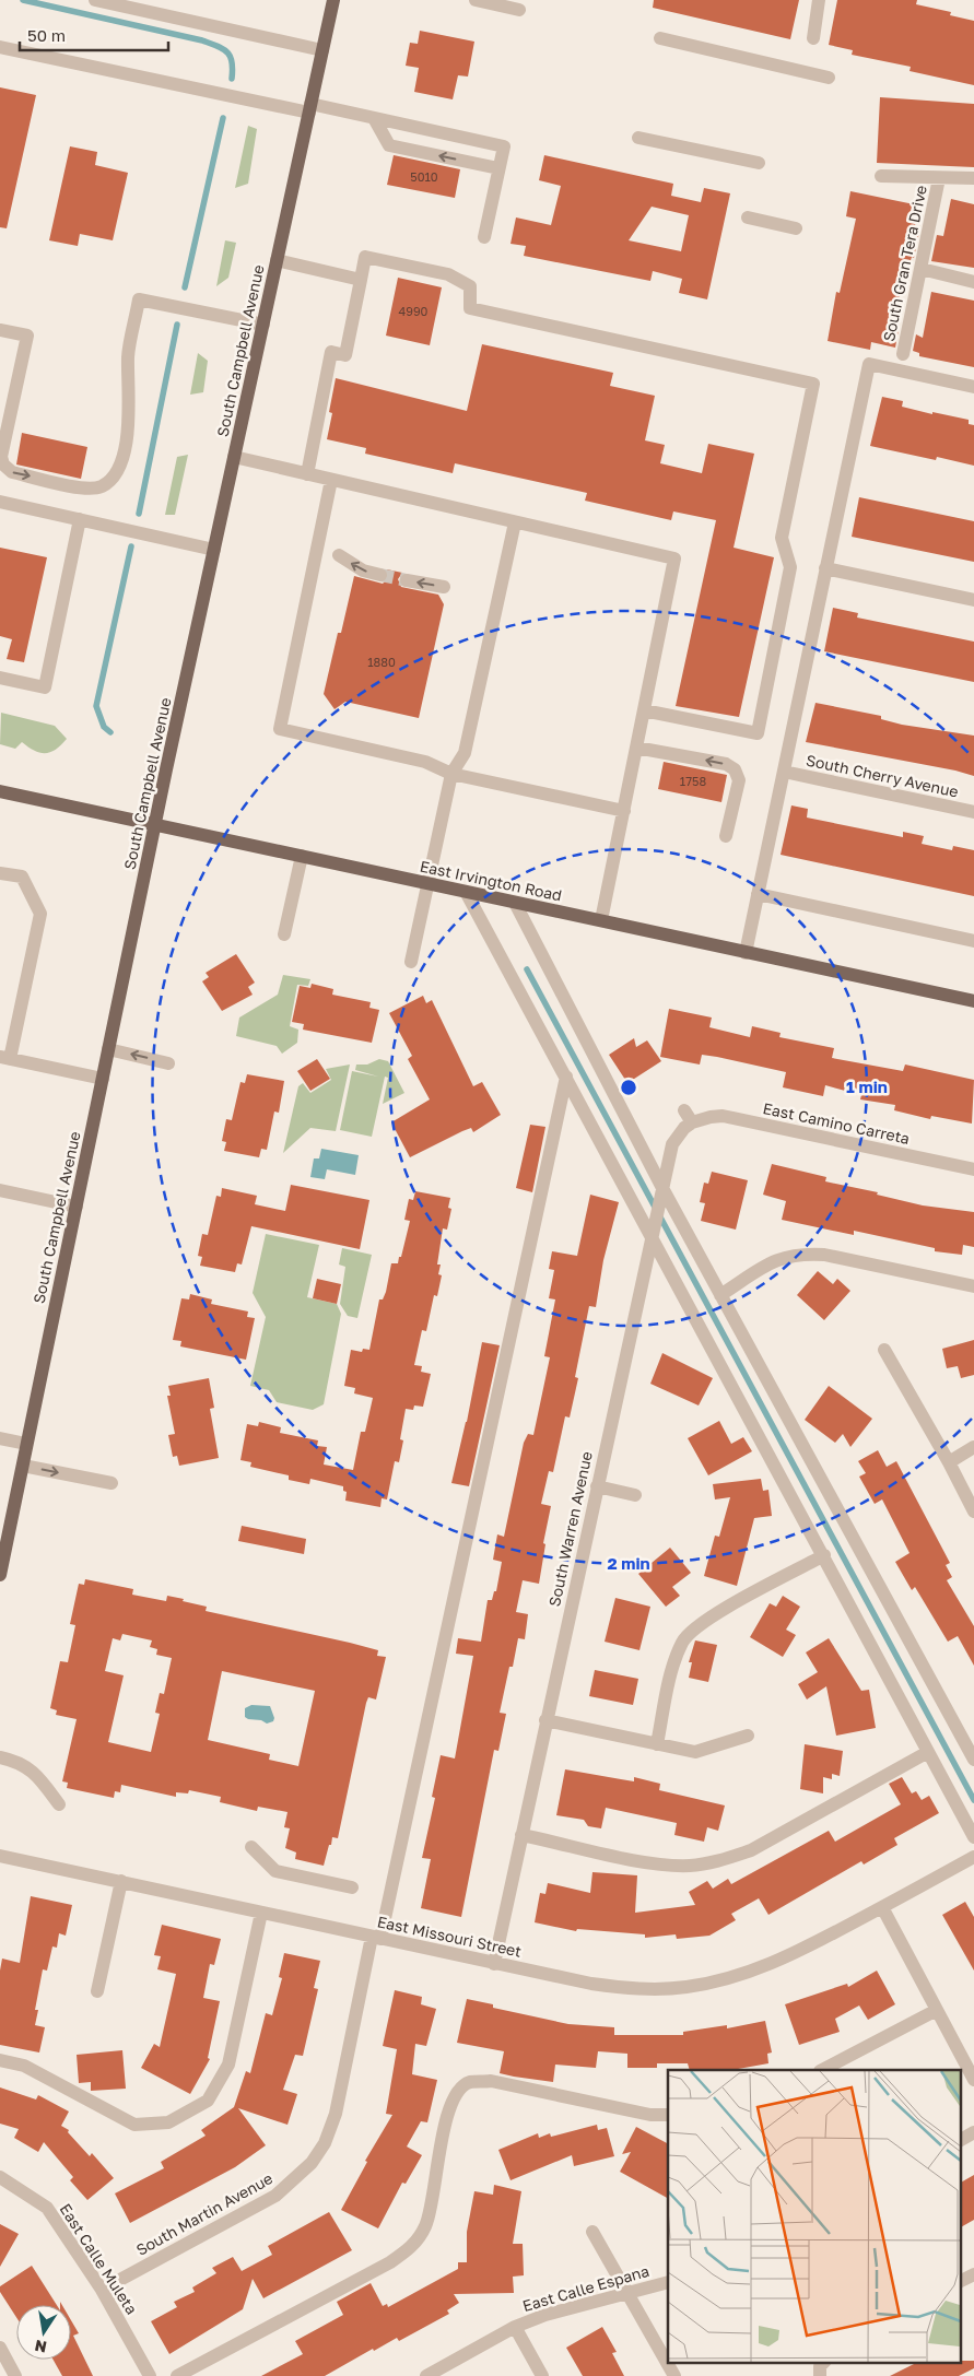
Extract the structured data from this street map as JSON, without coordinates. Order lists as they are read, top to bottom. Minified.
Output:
{"streets":{"main road":["South Campbell Avenue","East Irvington Road"],"street":["South Gran Tera Drive","South Cherry Avenue","East Camino Carreta","South Warren Avenue","East Missouri Street","South Martin Avenue","East Calle Muleta","East Calle Espana"]},"crossings":[["South Campbell Avenue","East Irvington Road"],["East Camino Carreta","South Warren Avenue"],["South Warren Avenue","East Missouri Street"],["East Missouri Street","South Martin Avenue"],["South Martin Avenue","East Calle Muleta"]],"house_numbers":["5010","4990","1880","1758"],"scale_bar":"50 m","north":"bottom","rings":["1 min","2 min"]}
